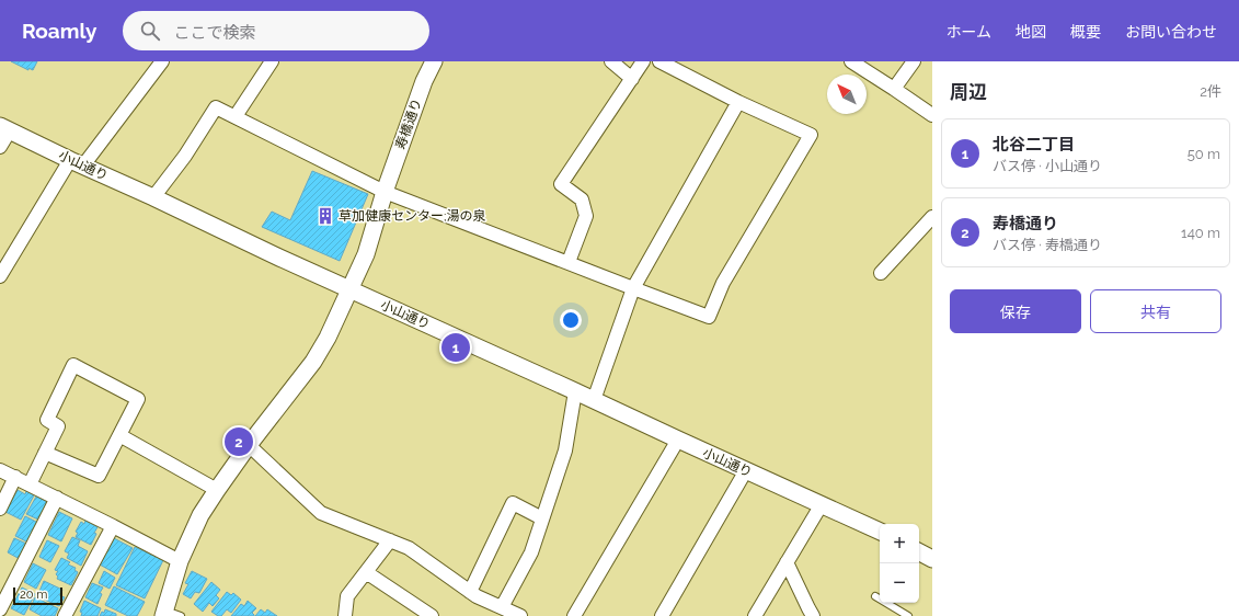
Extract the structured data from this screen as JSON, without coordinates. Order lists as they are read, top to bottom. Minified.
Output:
{"streets":{"street":["寿橋通り","小山通り"]},"crossings":[["寿橋通り","小山通り"]],"places":{"building":["草加健康センター;湯の泉"]},"scale_bar":"20 m","north":"top left","page":{"header":"Roamly","search":"ここで検索","nav":["ホーム","地図","概要","お問い合わせ"],"heading":["周辺","2件"],"list":[{"mark":"1","name":"北谷二丁目","note":"バス停 · 小山通り","value":"50 m"},{"mark":"2","name":"寿橋通り","note":"バス停 · 寿橋通り","value":"140 m"}],"buttons":["保存","共有"],"pins":["1","2"],"map_buttons":["+","−"],"scale":"20 m"}}
